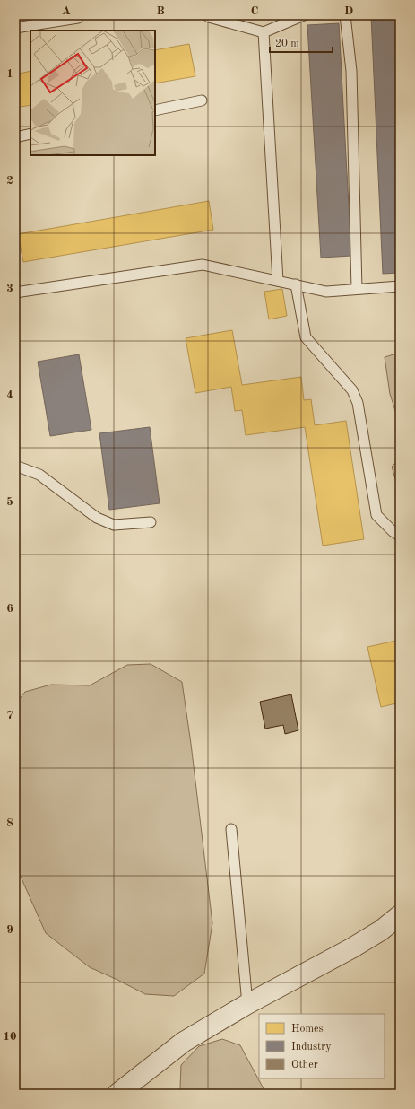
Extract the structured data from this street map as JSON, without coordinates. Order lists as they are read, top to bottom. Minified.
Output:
{"legend":["Homes","Industry","Other"],"scale_bar":"20 m","grid":{"columns":["A","B","C","D"],"rows":["1","2","3","4","5","6","7","8","9","10"]}}
